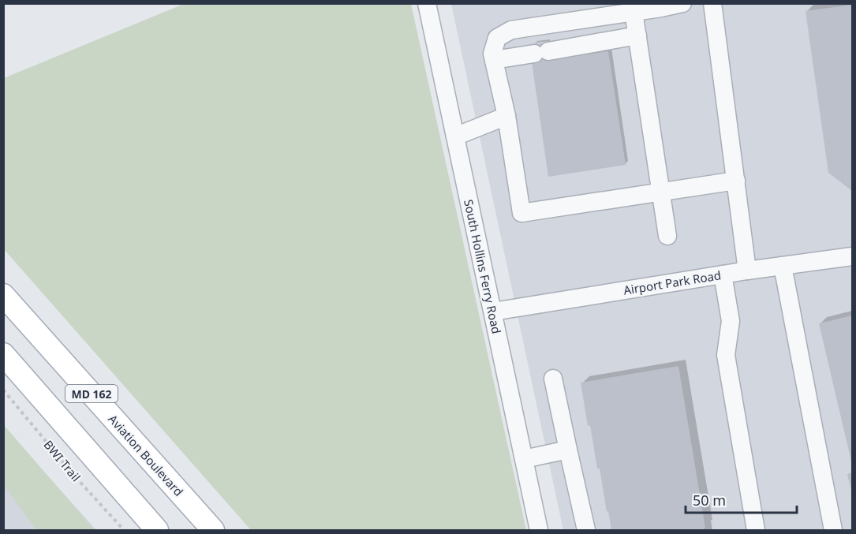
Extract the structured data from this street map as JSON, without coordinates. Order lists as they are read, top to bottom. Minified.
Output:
{"streets":{"main road":["MD 162","Aviation Boulevard"],"street":["South Hollins Ferry Road","Airport Park Road"],"path":["BWI Trail"]},"crossings":[["South Hollins Ferry Road","Airport Park Road"]],"scale_bar":"50 m"}
